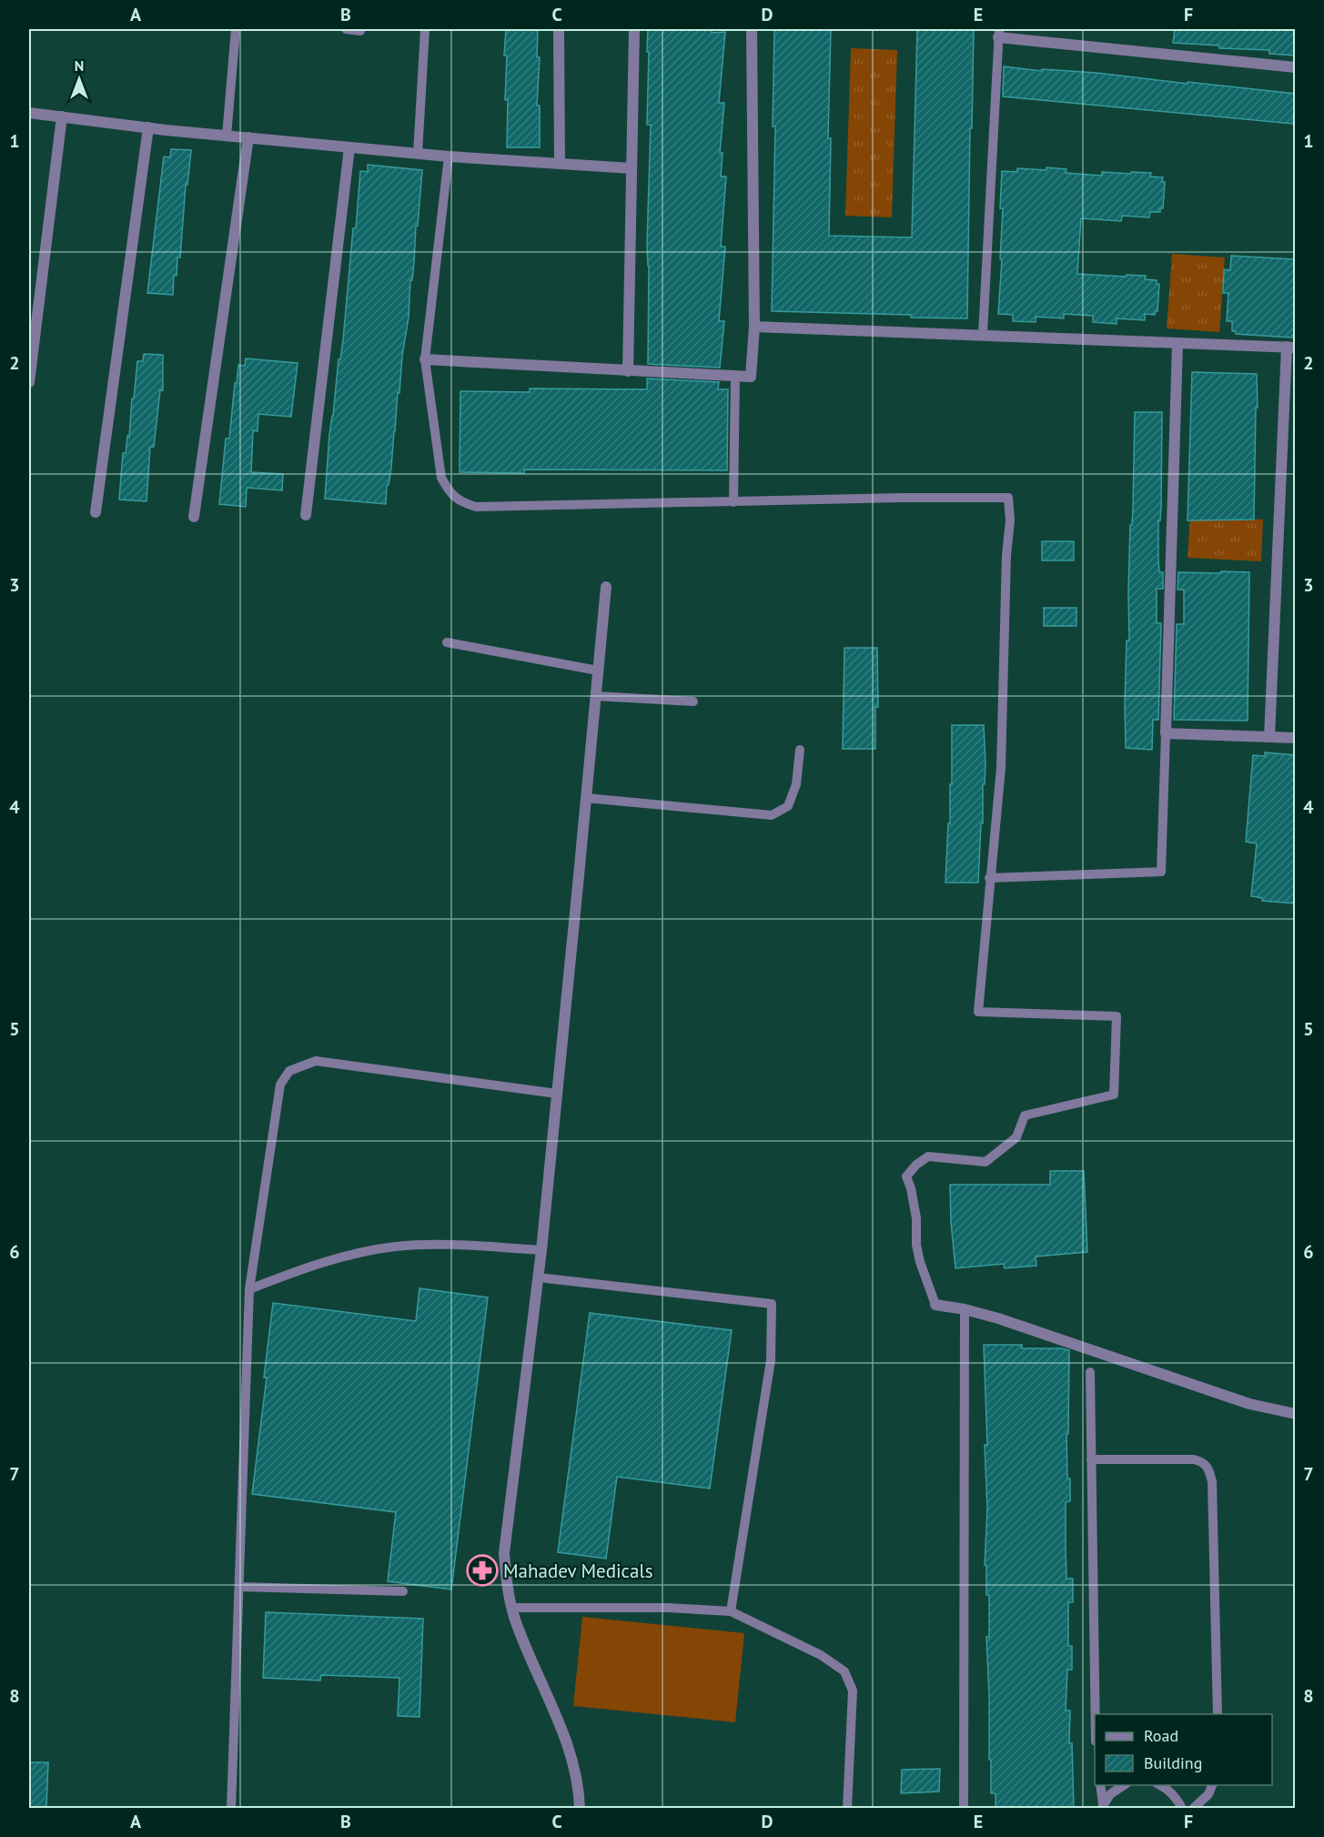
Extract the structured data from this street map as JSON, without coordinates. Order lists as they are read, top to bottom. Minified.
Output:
{"places":{"pharmacy":["Mahadev Medicals"]},"legend":["Road","Building"],"north":"top","grid":{"columns":["A","B","C","D","E","F"],"rows":["1","2","3","4","5","6","7","8"]}}
